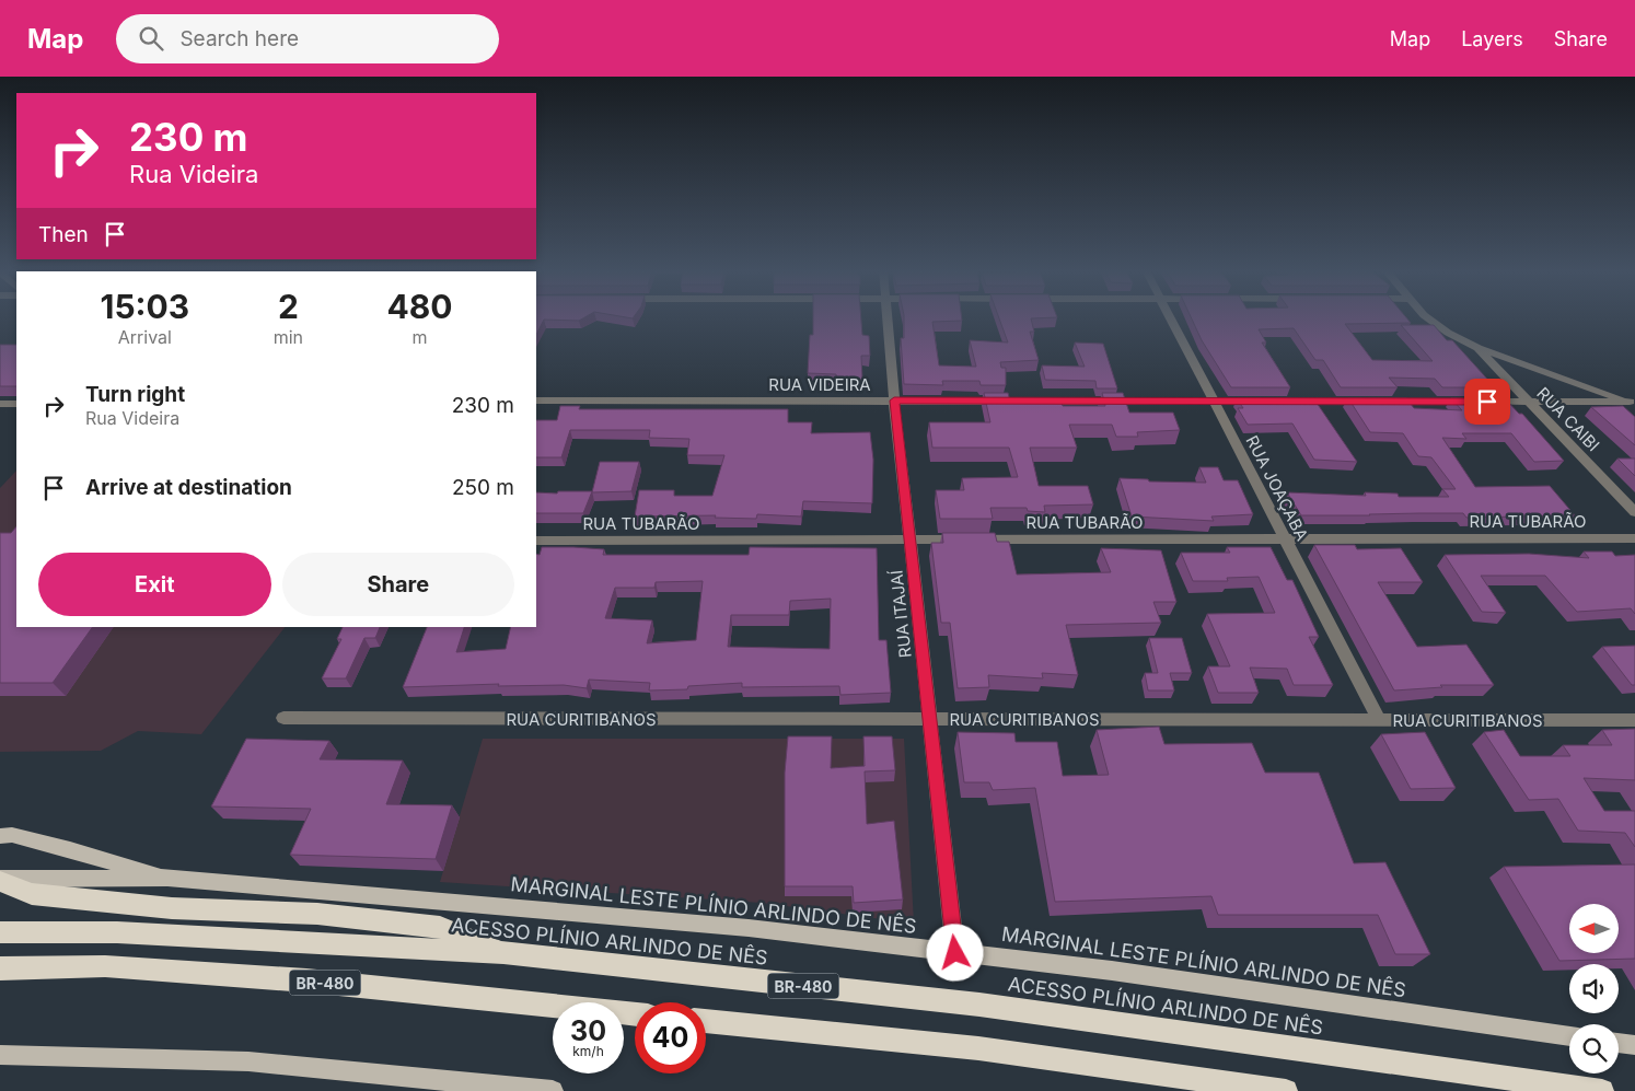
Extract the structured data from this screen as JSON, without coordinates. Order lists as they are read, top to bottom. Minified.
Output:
{"streets":{"highway":["ACESSO PLÍNIO ARLINDO DE NÊS","BR-480"],"main road":["MARGINAL LESTE PLÍNIO ARLINDO DE NÊS"],"street":["RUA VIDEIRA","RUA CAIBI","RUA JOAÇABA","RUA TUBARÃO","RUA ITAJAÍ","RUA CURITIBANOS"]},"crossings":[["RUA VIDEIRA","RUA CAIBI"],["RUA VIDEIRA","RUA JOAÇABA"],["RUA VIDEIRA","RUA ITAJAÍ"],["RUA JOAÇABA","RUA TUBARÃO"],["RUA JOAÇABA","RUA CURITIBANOS"],["RUA TUBARÃO","RUA ITAJAÍ"],["RUA ITAJAÍ","RUA CURITIBANOS"],["RUA ITAJAÍ","MARGINAL LESTE PLÍNIO ARLINDO DE NÊS"]],"north":"left","page":{"header":"Map","search":"Search here","nav":["Map","Layers","Share"],"turn":["230 m","Rua Videira"],"then":"Then","eta":["15:03","Arrival","2","min","480","m"],"list":[{"name":"Turn right","note":"Rua Videira","value":"230 m"},{"name":"Arrive at destination","value":"250 m"}],"buttons":["Exit","Share"],"speed":"30 km/h","limit":"40"}}
